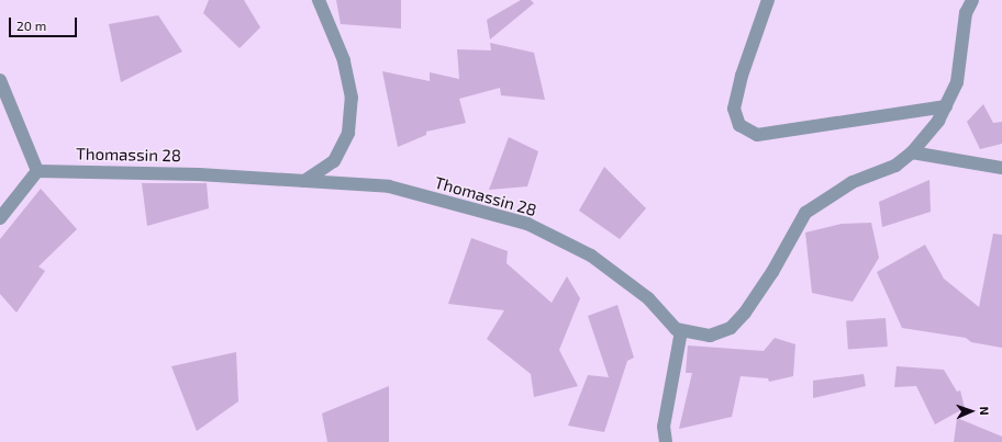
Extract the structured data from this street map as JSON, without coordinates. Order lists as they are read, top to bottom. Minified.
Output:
{"streets":{"street":["Thomassin 28"]},"scale_bar":"20 m","north":"right"}
